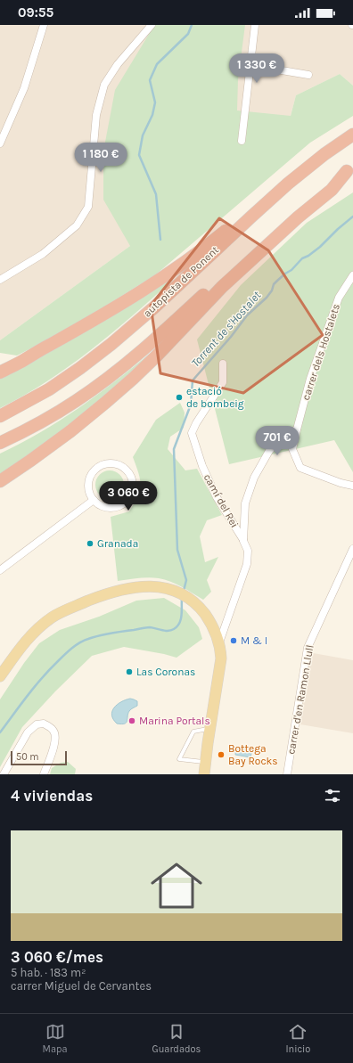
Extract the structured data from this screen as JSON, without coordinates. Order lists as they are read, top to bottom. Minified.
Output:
{"streets":{"highway":["autopista de Ponent"],"street":["carrer dels Hostalets","camí del Rei","carrer d'en Ramon Llull"]},"water":["Torrent de s'Hostalet"],"places":["estació de bombeig","Granada","M & I","Las Coronas","Marina Portals","Bottega Bay Rocks"],"scale_bar":"50 m","page":{"status":"09:55","price":["1 330 €","1 180 €","701 €","3 060 €"],"scale":"50 m","heading":"4 viviendas","list":[{"name":"3 060 €/mes","note":"5 hab. · 183 m² · carrer Miguel de Cervantes"}],"tabs":["Mapa","Guardados","Inicio"]}}
